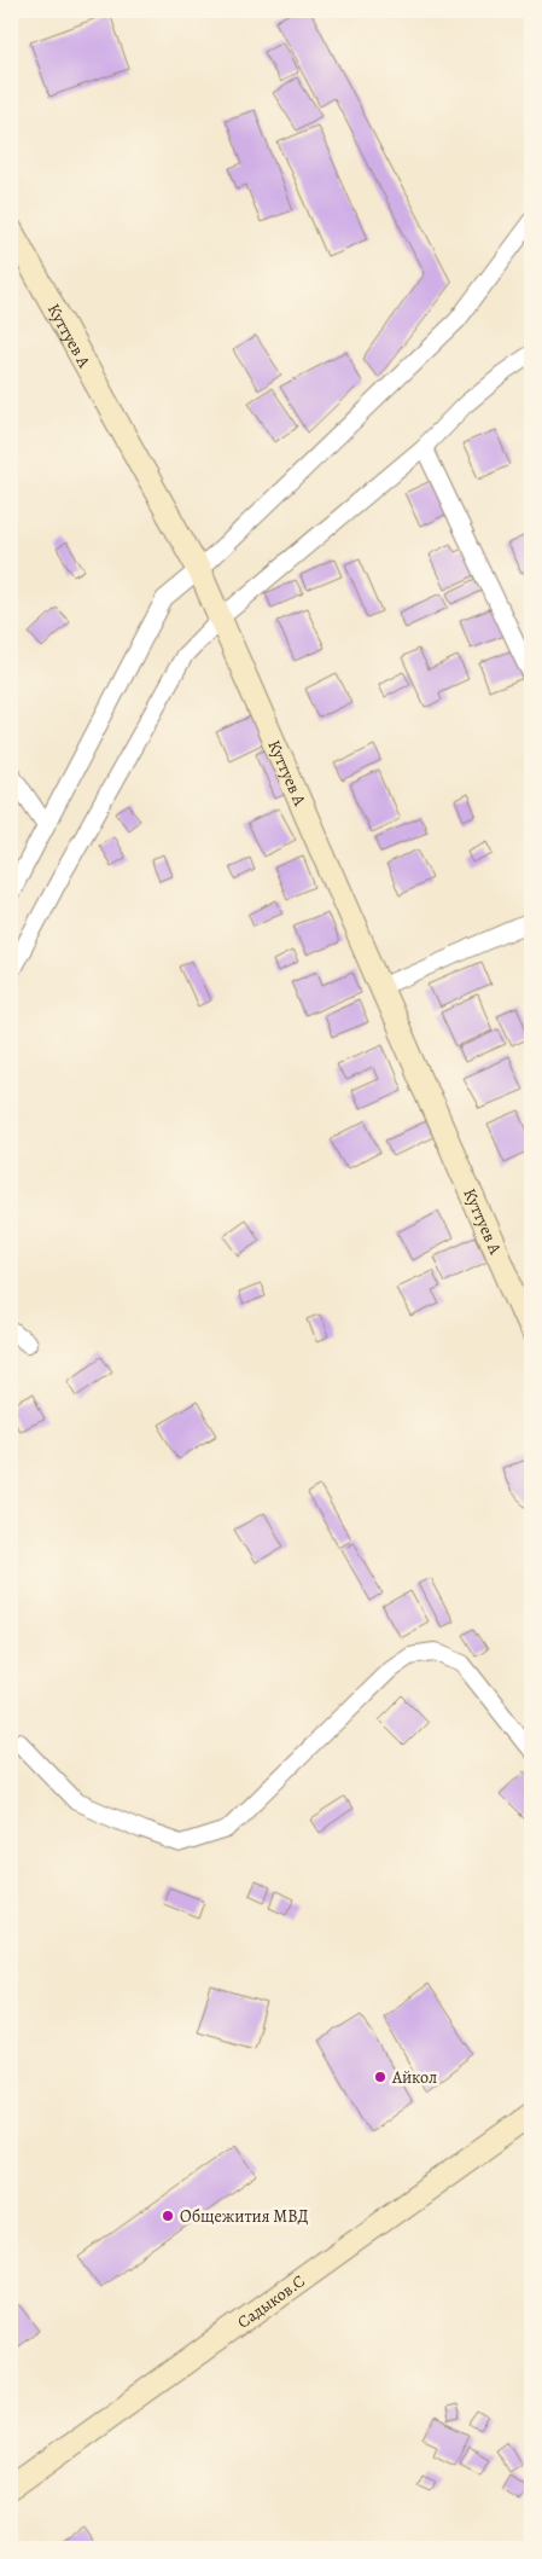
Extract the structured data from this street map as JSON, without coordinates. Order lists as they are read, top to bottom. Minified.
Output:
{"streets":{"street":["Куттуев А","Садыков.С"]},"places":["Айкол","Общежития МВД"]}
